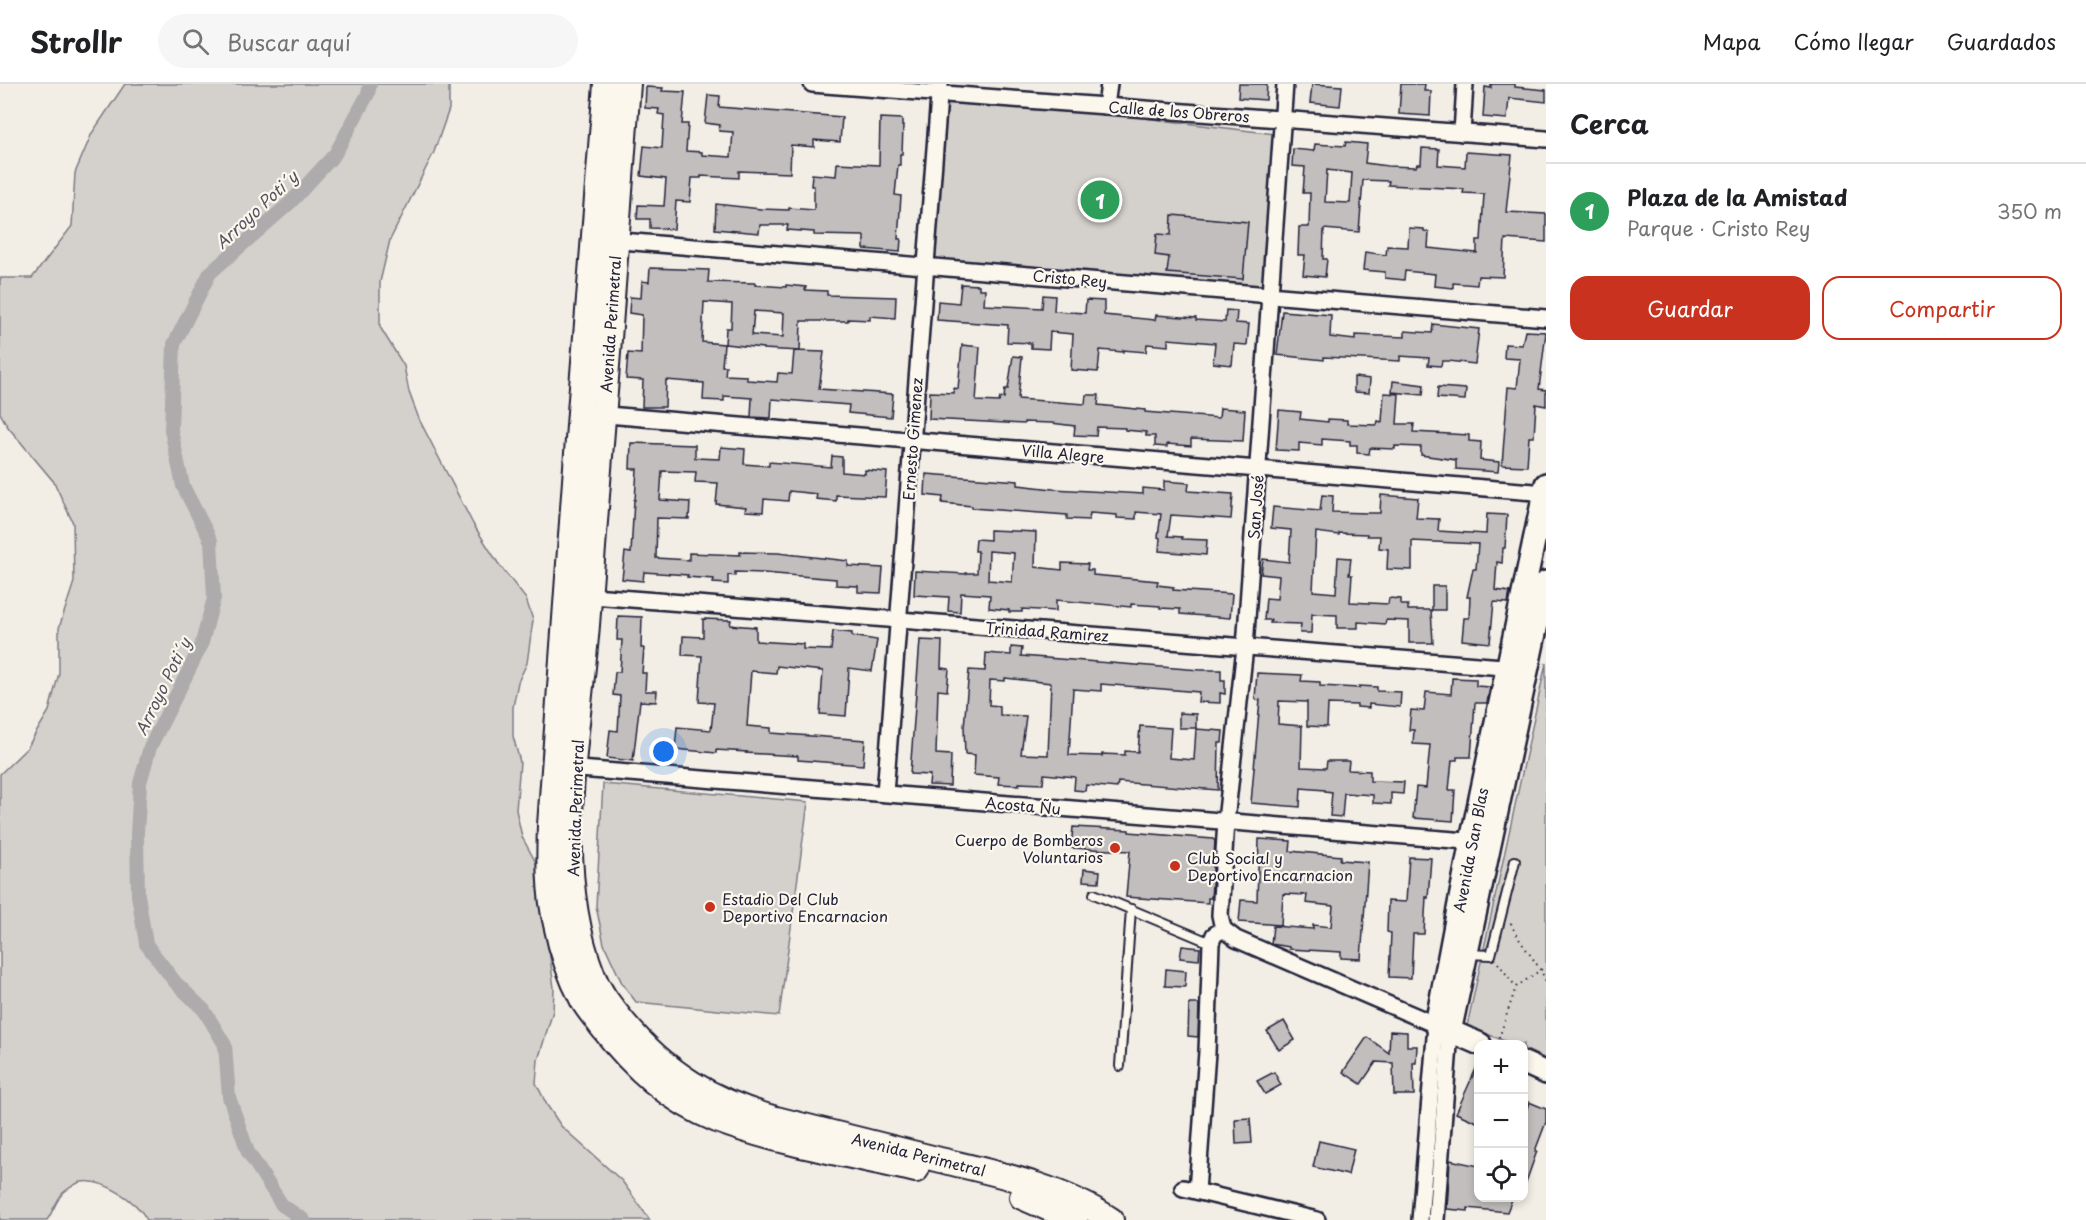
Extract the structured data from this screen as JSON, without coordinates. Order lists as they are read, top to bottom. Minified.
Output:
{"streets":{"main road":["Avenida Perimetral"],"street":["Calle de los Obreros","Cristo Rey","Ernesto Gimenez","Villa Alegre","San José","Trinidad Ramirez","Acosta Ñu","Avenida San Blas"]},"crossings":[["Calle de los Obreros","Ernesto Gimenez"],["Calle de los Obreros","San José"],["Cristo Rey","Avenida Perimetral"],["Cristo Rey","Ernesto Gimenez"],["Cristo Rey","San José"],["Avenida Perimetral","Villa Alegre"],["Avenida Perimetral","Trinidad Ramirez"],["Avenida Perimetral","Acosta Ñu"],["Ernesto Gimenez","Villa Alegre"],["Ernesto Gimenez","Trinidad Ramirez"],["Ernesto Gimenez","Acosta Ñu"],["Villa Alegre","San José"],["Villa Alegre","Avenida San Blas"],["San José","Trinidad Ramirez"],["San José","Acosta Ñu"],["Trinidad Ramirez","Avenida San Blas"],["Acosta Ñu","Avenida San Blas"]],"water":["Arroyo Poti´y"],"places":["Cuerpo de Bomberos Voluntarios","Club Social y Deportivo Encarnacion","Estadio Del Club Deportivo Encarnacion"],"page":{"header":"Strollr","search":"Buscar aquí","nav":["Mapa","Cómo llegar","Guardados"],"heading":"Cerca","list":[{"mark":"1","name":"Plaza de la Amistad","note":"Parque · Cristo Rey","value":"350 m"}],"pins":"1","buttons":["Guardar","Compartir"],"map_buttons":["+","−"]}}
